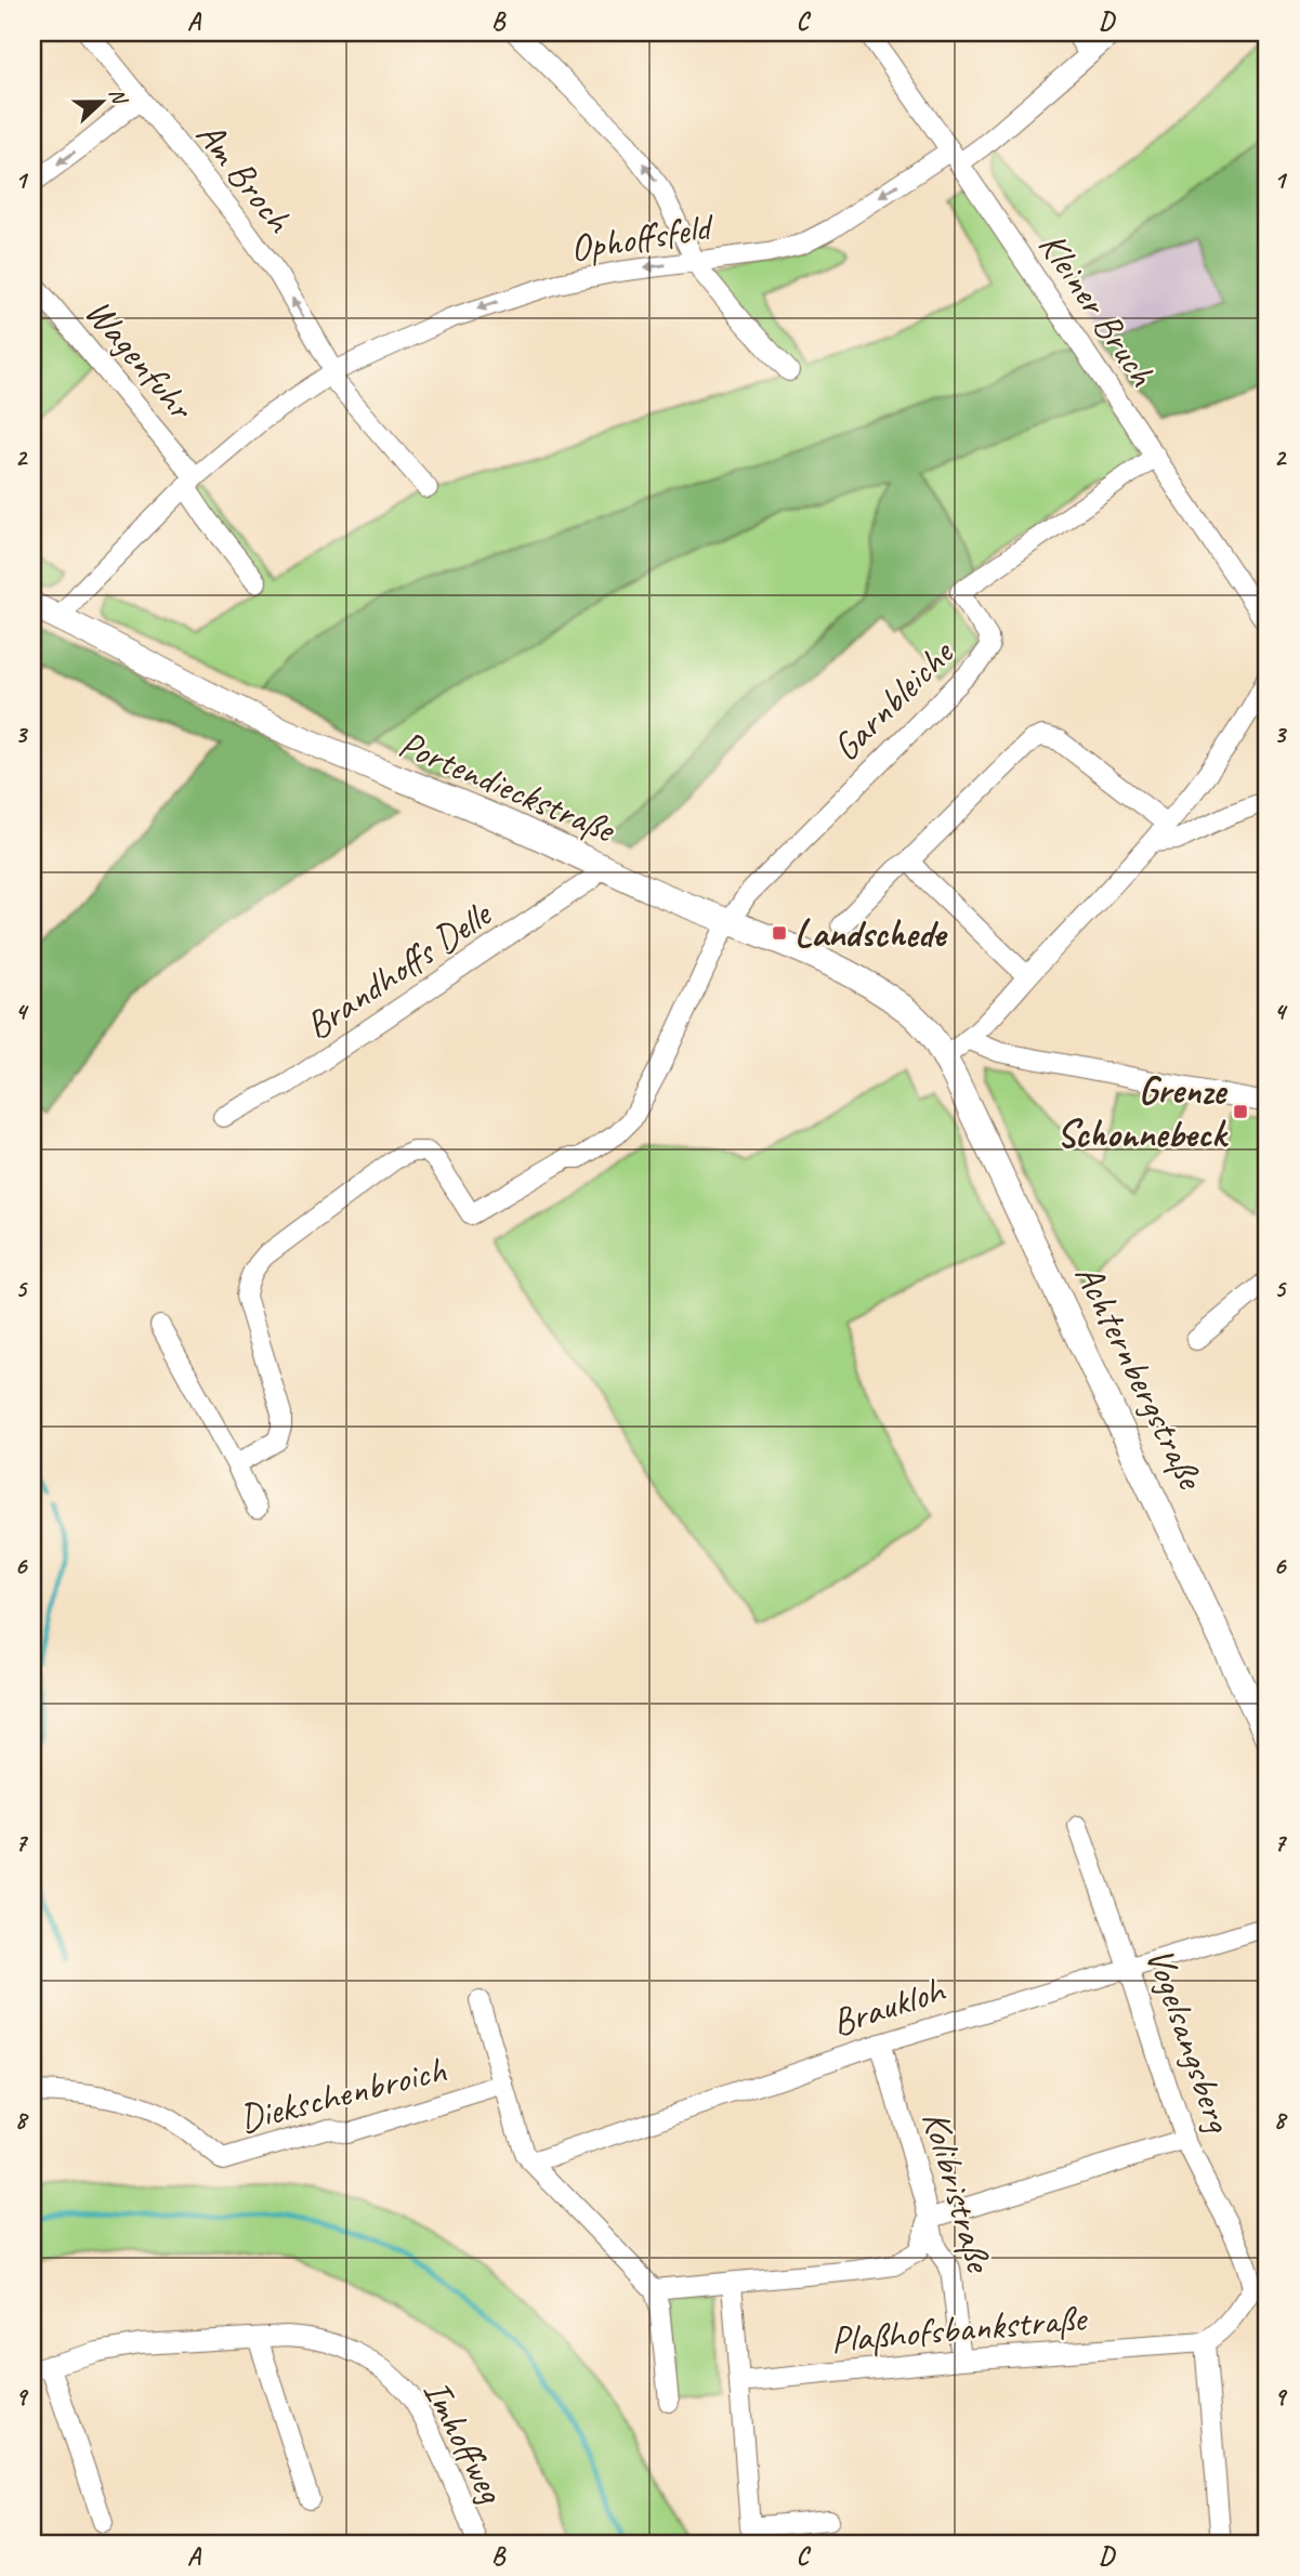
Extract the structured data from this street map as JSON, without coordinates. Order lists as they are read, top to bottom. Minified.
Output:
{"streets":{"street":["Am Broch","Ophoffsfeld","Kleiner Bruch","Wagenfuhr","Garnbleiche","Portendieckstraße","Brandhoffs Delle","Achternbergstraße","Braukloh","Vogelsangsberg","Diekschenbroich","Kolibristraße","Plaßhofsbankstraße","Imhoffweg"]},"crossings":[["Am Broch","Ophoffsfeld"],["Ophoffsfeld","Kleiner Bruch"],["Ophoffsfeld","Wagenfuhr"],["Ophoffsfeld","Portendieckstraße"],["Kleiner Bruch","Garnbleiche"],["Garnbleiche","Portendieckstraße"],["Portendieckstraße","Brandhoffs Delle"],["Portendieckstraße","Achternbergstraße"],["Braukloh","Vogelsangsberg"],["Braukloh","Kolibristraße"],["Vogelsangsberg","Plaßhofsbankstraße"],["Kolibristraße","Plaßhofsbankstraße"]],"one_way":["Am Broch","Ophoffsfeld"],"places":{"transit":["Landschede","Grenze Schonnebeck"]},"north":"right","grid":{"columns":["A","B","C","D"],"rows":["1","2","3","4","5","6","7","8","9"]}}
